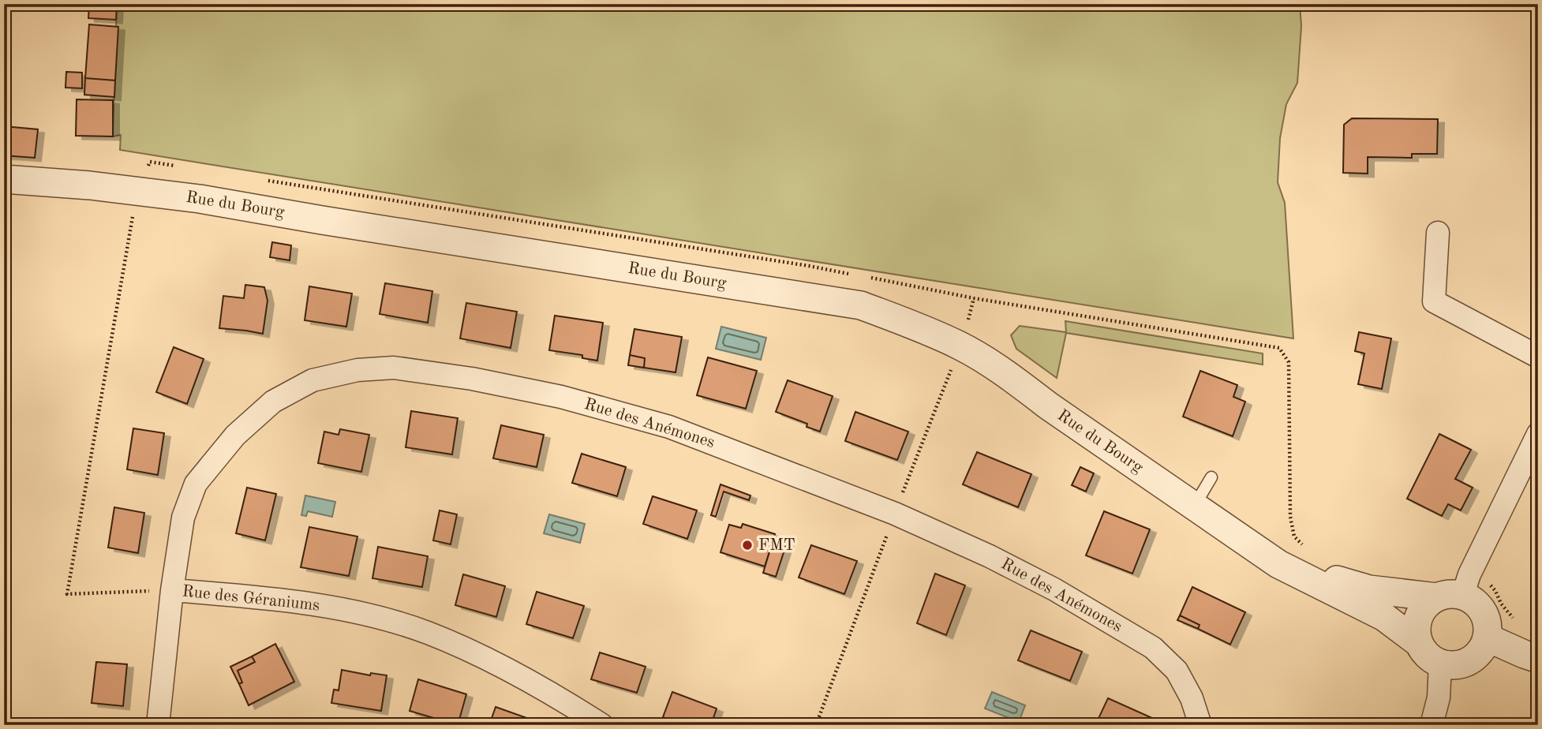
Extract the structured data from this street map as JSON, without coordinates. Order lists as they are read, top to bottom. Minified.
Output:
{"streets":{"street":["Rue du Bourg","Rue des Anémones","Rue des Géraniums"]},"crossings":[["Rue des Anémones","Rue des Géraniums"]],"places":["FMT"]}
